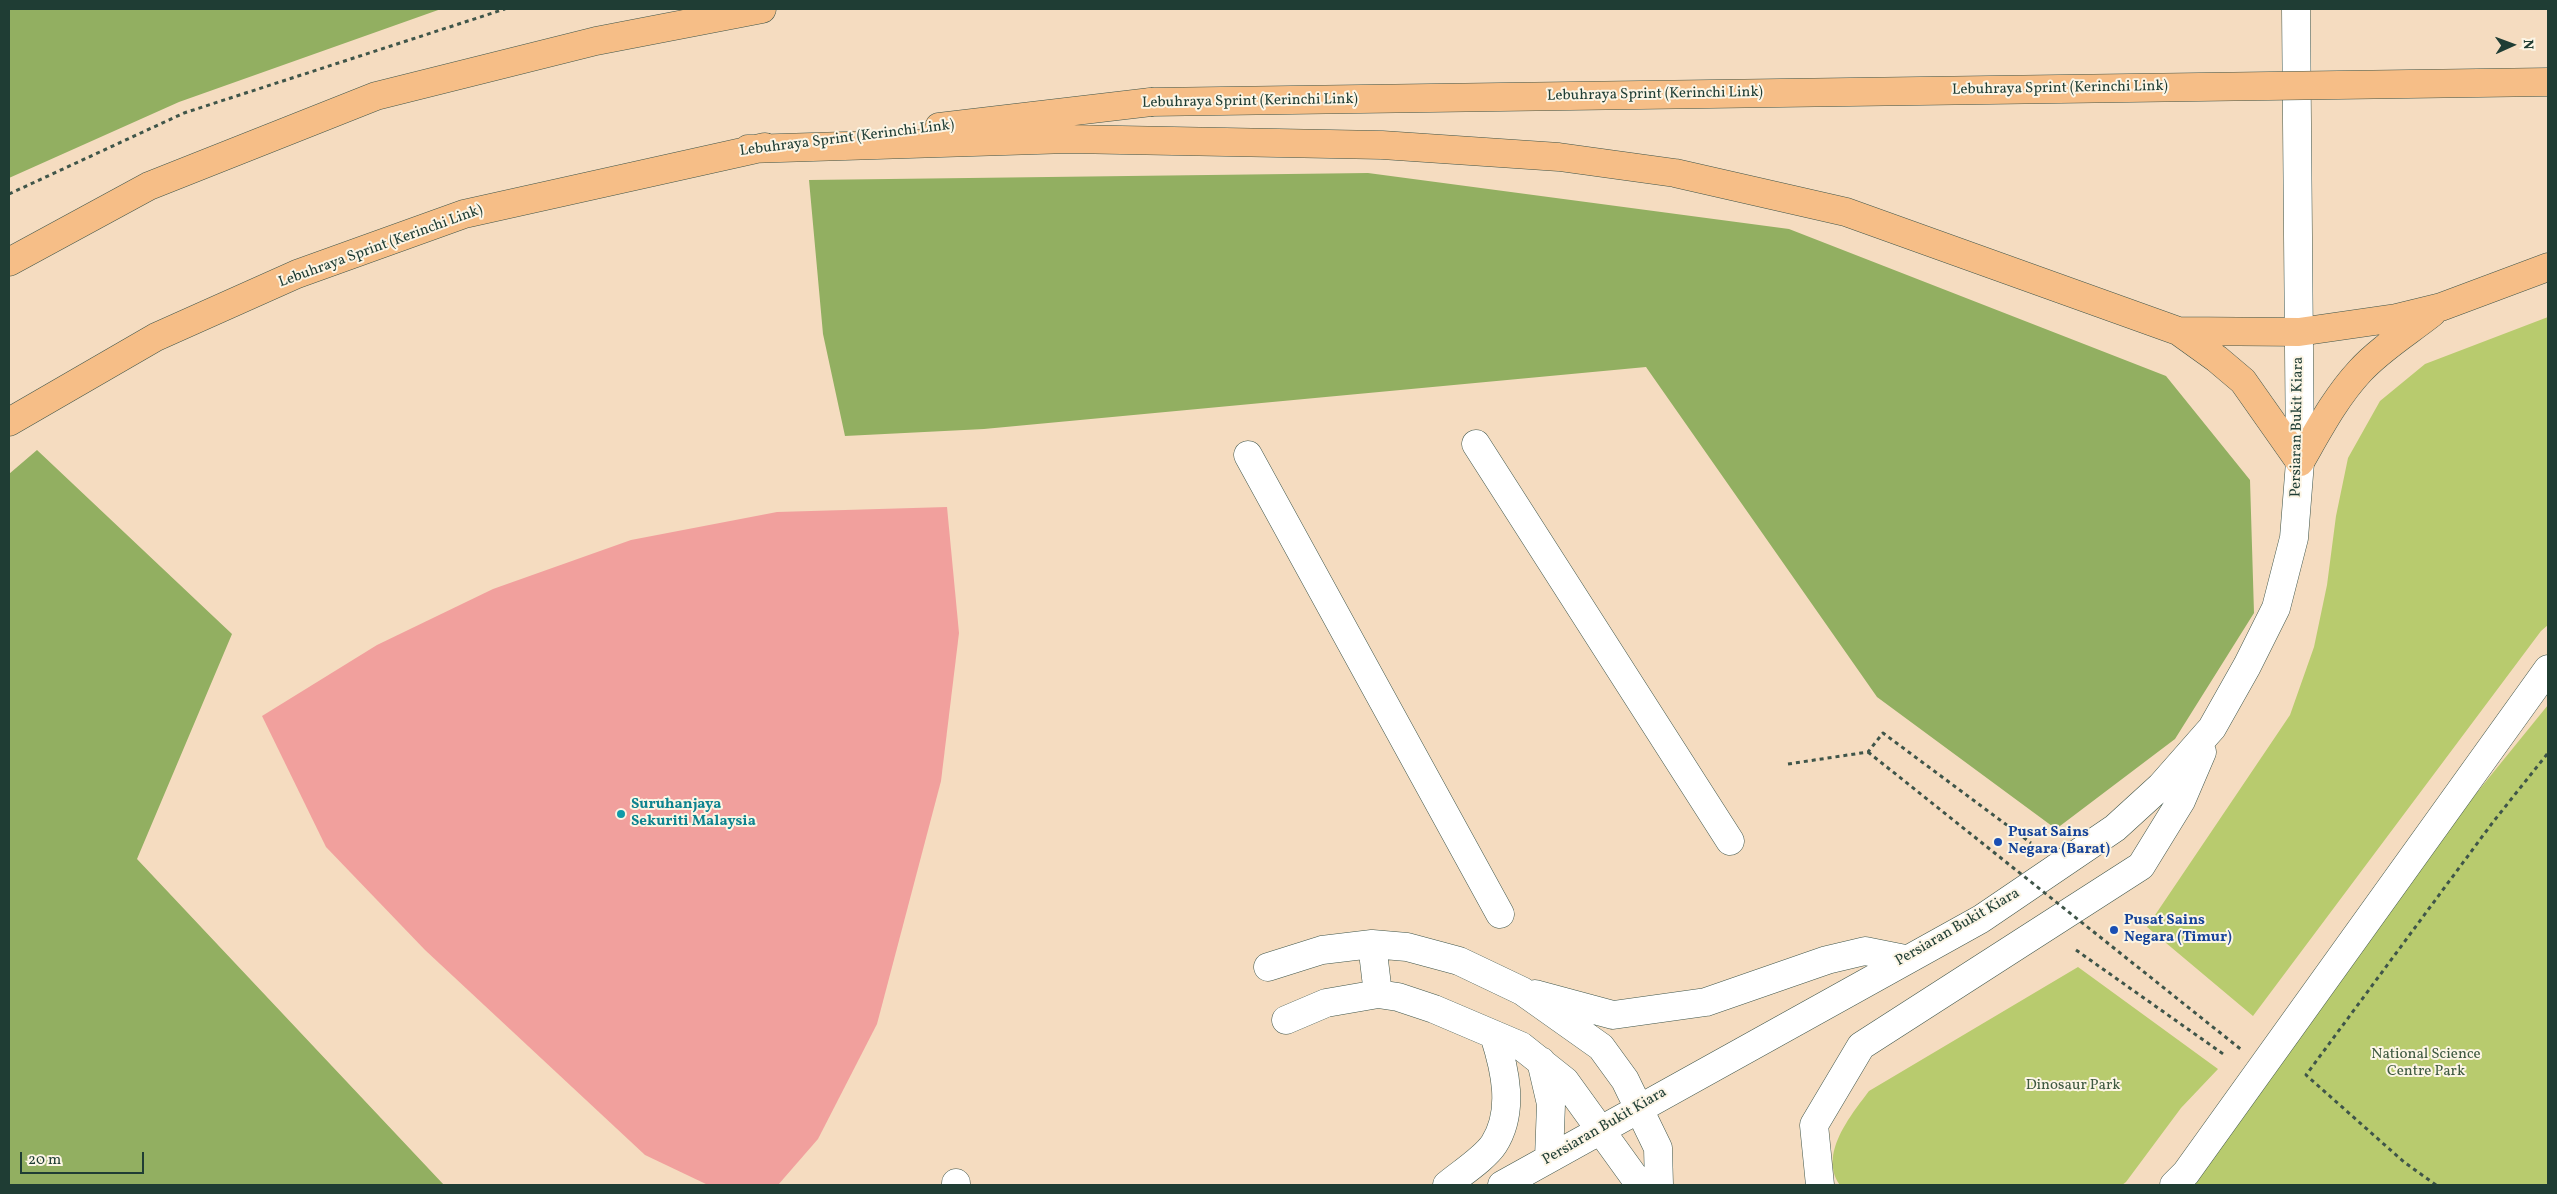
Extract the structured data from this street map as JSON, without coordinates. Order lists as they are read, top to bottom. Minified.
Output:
{"streets":{"highway":["Lebuhraya Sprint (Kerinchi Link)"],"street":["Persiaran Bukit Kiara"]},"parks":["National Science Centre Park","Dinosaur Park"],"places":["Suruhanjaya Sekuriti Malaysia","Pusat Sains Negara (Barat)","Pusat Sains Negara (Timur)"],"scale_bar":"20 m","north":"right"}
